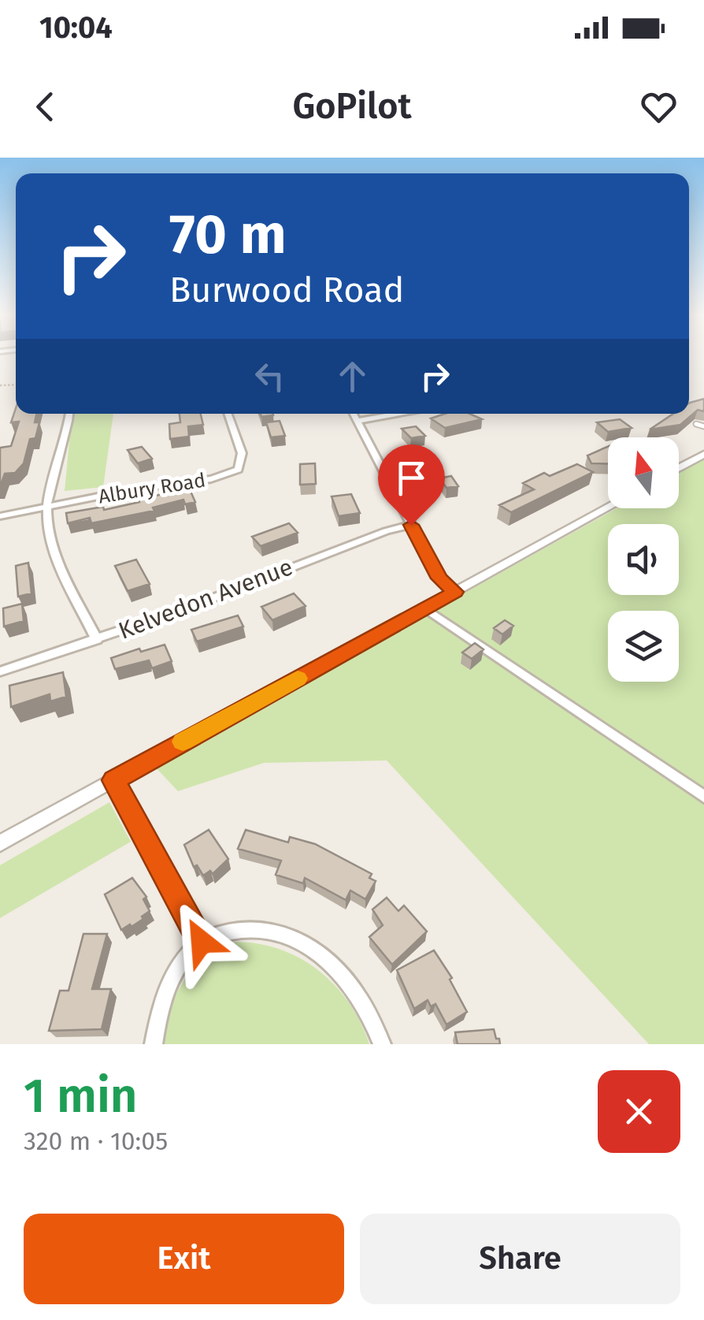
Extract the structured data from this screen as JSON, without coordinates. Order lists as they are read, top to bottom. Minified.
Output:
{"streets":{"street":["Albury Road","Kelvedon Avenue"]},"north":"top","page":{"status":"10:04","header":"GoPilot","turn":["70 m","Burwood Road"],"heading":["1 min","320 m · 10:05"],"buttons":["Exit","Share"]}}
